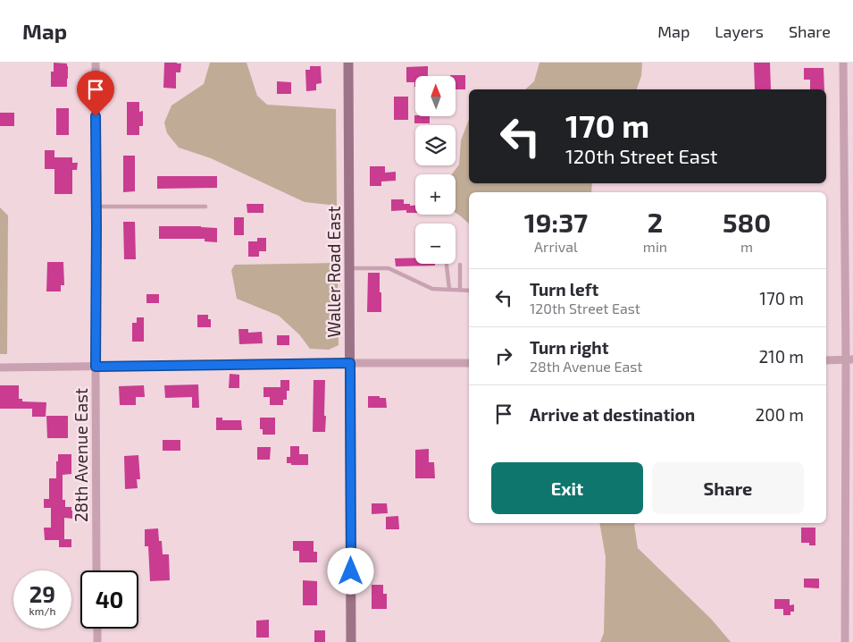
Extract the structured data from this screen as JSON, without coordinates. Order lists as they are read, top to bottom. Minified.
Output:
{"streets":{"street":["Waller Road East","28th Avenue East"]},"north":"top","page":{"header":"Map","nav":["Map","Layers","Share"],"map_buttons":["+","−"],"turn":["170 m","120th Street East"],"eta":["19:37","Arrival","2","min","580","m"],"list":[{"name":"Turn left","note":"120th Street East","value":"170 m"},{"name":"Turn right","note":"28th Avenue East","value":"210 m"},{"name":"Arrive at destination","value":"200 m"}],"buttons":["Exit","Share"],"speed":"29 km/h","limit":"40"}}
